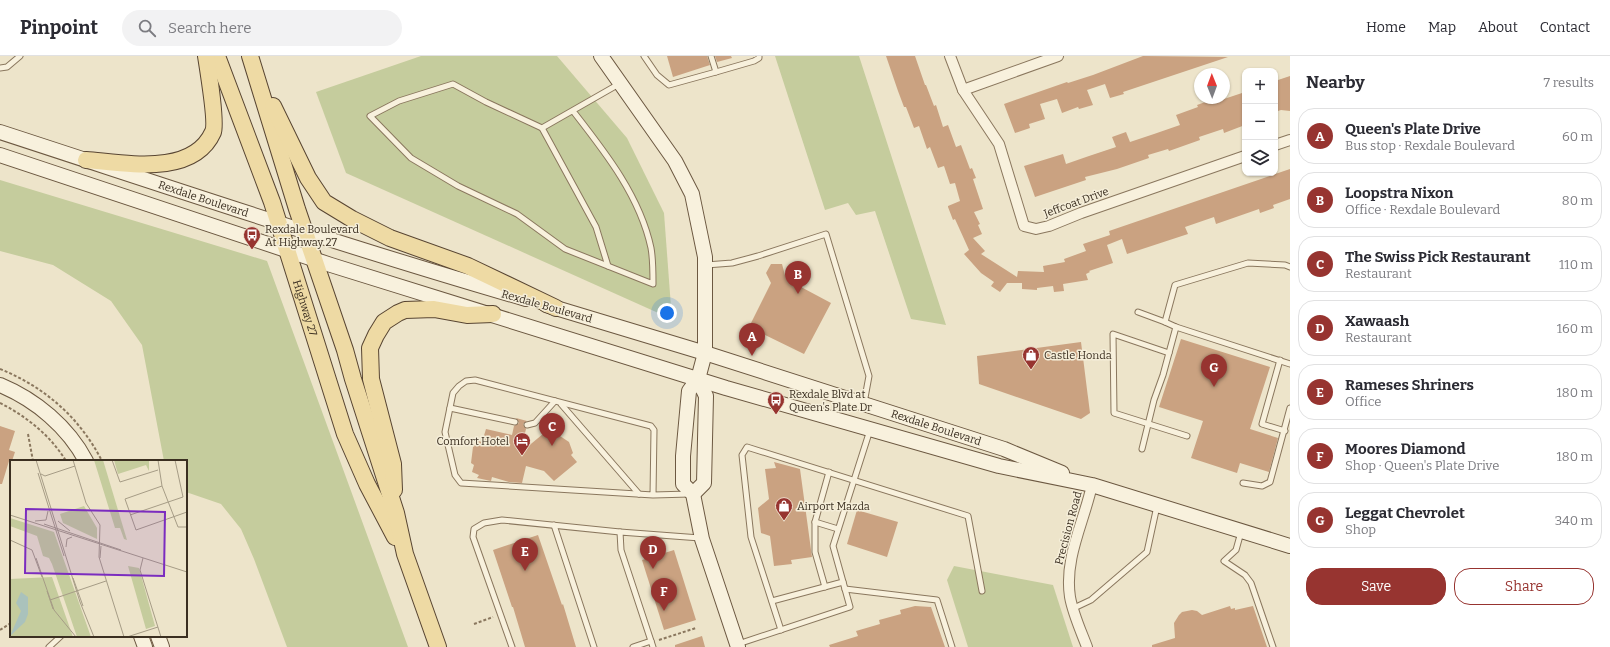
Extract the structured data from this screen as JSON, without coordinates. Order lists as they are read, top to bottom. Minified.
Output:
{"streets":{"main road":["Rexdale Boulevard","Highway 27"],"street":["Jeffcoat Drive","Precision Road"]},"crossings":[["Rexdale Boulevard","Highway 27"],["Rexdale Boulevard","Precision Road"]],"places":{"bus stop":["Rexdale Boulevard At Highway 27","Rexdale Blvd at Queen's Plate Dr"],"shop":["Castle Honda","Airport Mazda"],"hotel":["Comfort Hotel"]},"north":"top","page":{"header":"Pinpoint","search":"Search here","nav":["Home","Map","About","Contact"],"heading":["Nearby","7 results"],"map_buttons":["+","−"],"list":[{"mark":"A","name":"Queen's Plate Drive","note":"Bus stop · Rexdale Boulevard","value":"60 m"},{"mark":"B","name":"Loopstra Nixon","note":"Office · Rexdale Boulevard","value":"80 m"},{"mark":"C","name":"The Swiss Pick Restaurant","note":"Restaurant","value":"110 m"},{"mark":"D","name":"Xawaash","note":"Restaurant","value":"160 m"},{"mark":"E","name":"Rameses Shriners","note":"Office","value":"180 m"},{"mark":"F","name":"Moores Diamond","note":"Shop · Queen's Plate Drive","value":"180 m"},{"mark":"G","name":"Leggat Chevrolet","note":"Shop","value":"340 m"}],"pins":["B","A","G","C","D","E","F"],"buttons":["Save","Share"]}}
